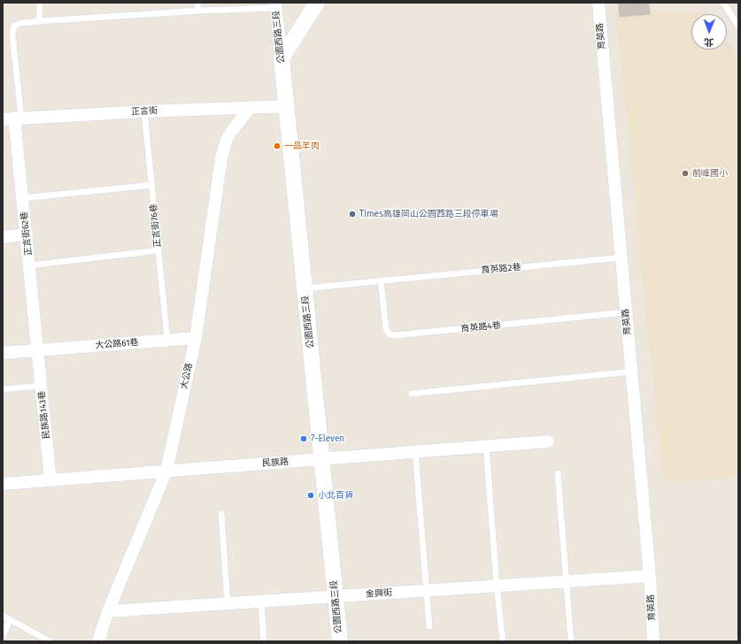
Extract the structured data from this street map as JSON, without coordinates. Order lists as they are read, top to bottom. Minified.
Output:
{"streets":{"street":["育英路","公園西路三段","正言街","正言街62巷","大公路61巷","大公路","民族路143巷","民族路","金興街"],"lane":["正言街76巷","育英路2巷","育英路4巷"]},"crossings":[["育英路","育英路2巷"],["育英路","育英路4巷"],["育英路","金興街"],["公園西路三段","正言街"],["公園西路三段","育英路2巷"],["公園西路三段","民族路"],["公園西路三段","金興街"],["正言街","正言街76巷"],["正言街","正言街62巷"],["正言街","大公路"],["正言街76巷","大公路61巷"],["正言街62巷","大公路61巷"],["正言街62巷","民族路143巷"],["育英路2巷","育英路4巷"],["大公路61巷","大公路"],["大公路61巷","民族路143巷"],["大公路","民族路"],["大公路","金興街"],["民族路143巷","民族路"]],"places":["一品羊肉","前峰國小","Times高雄岡山公園西路三段停車場","7-Eleven","小北百貨"],"north":"bottom"}
